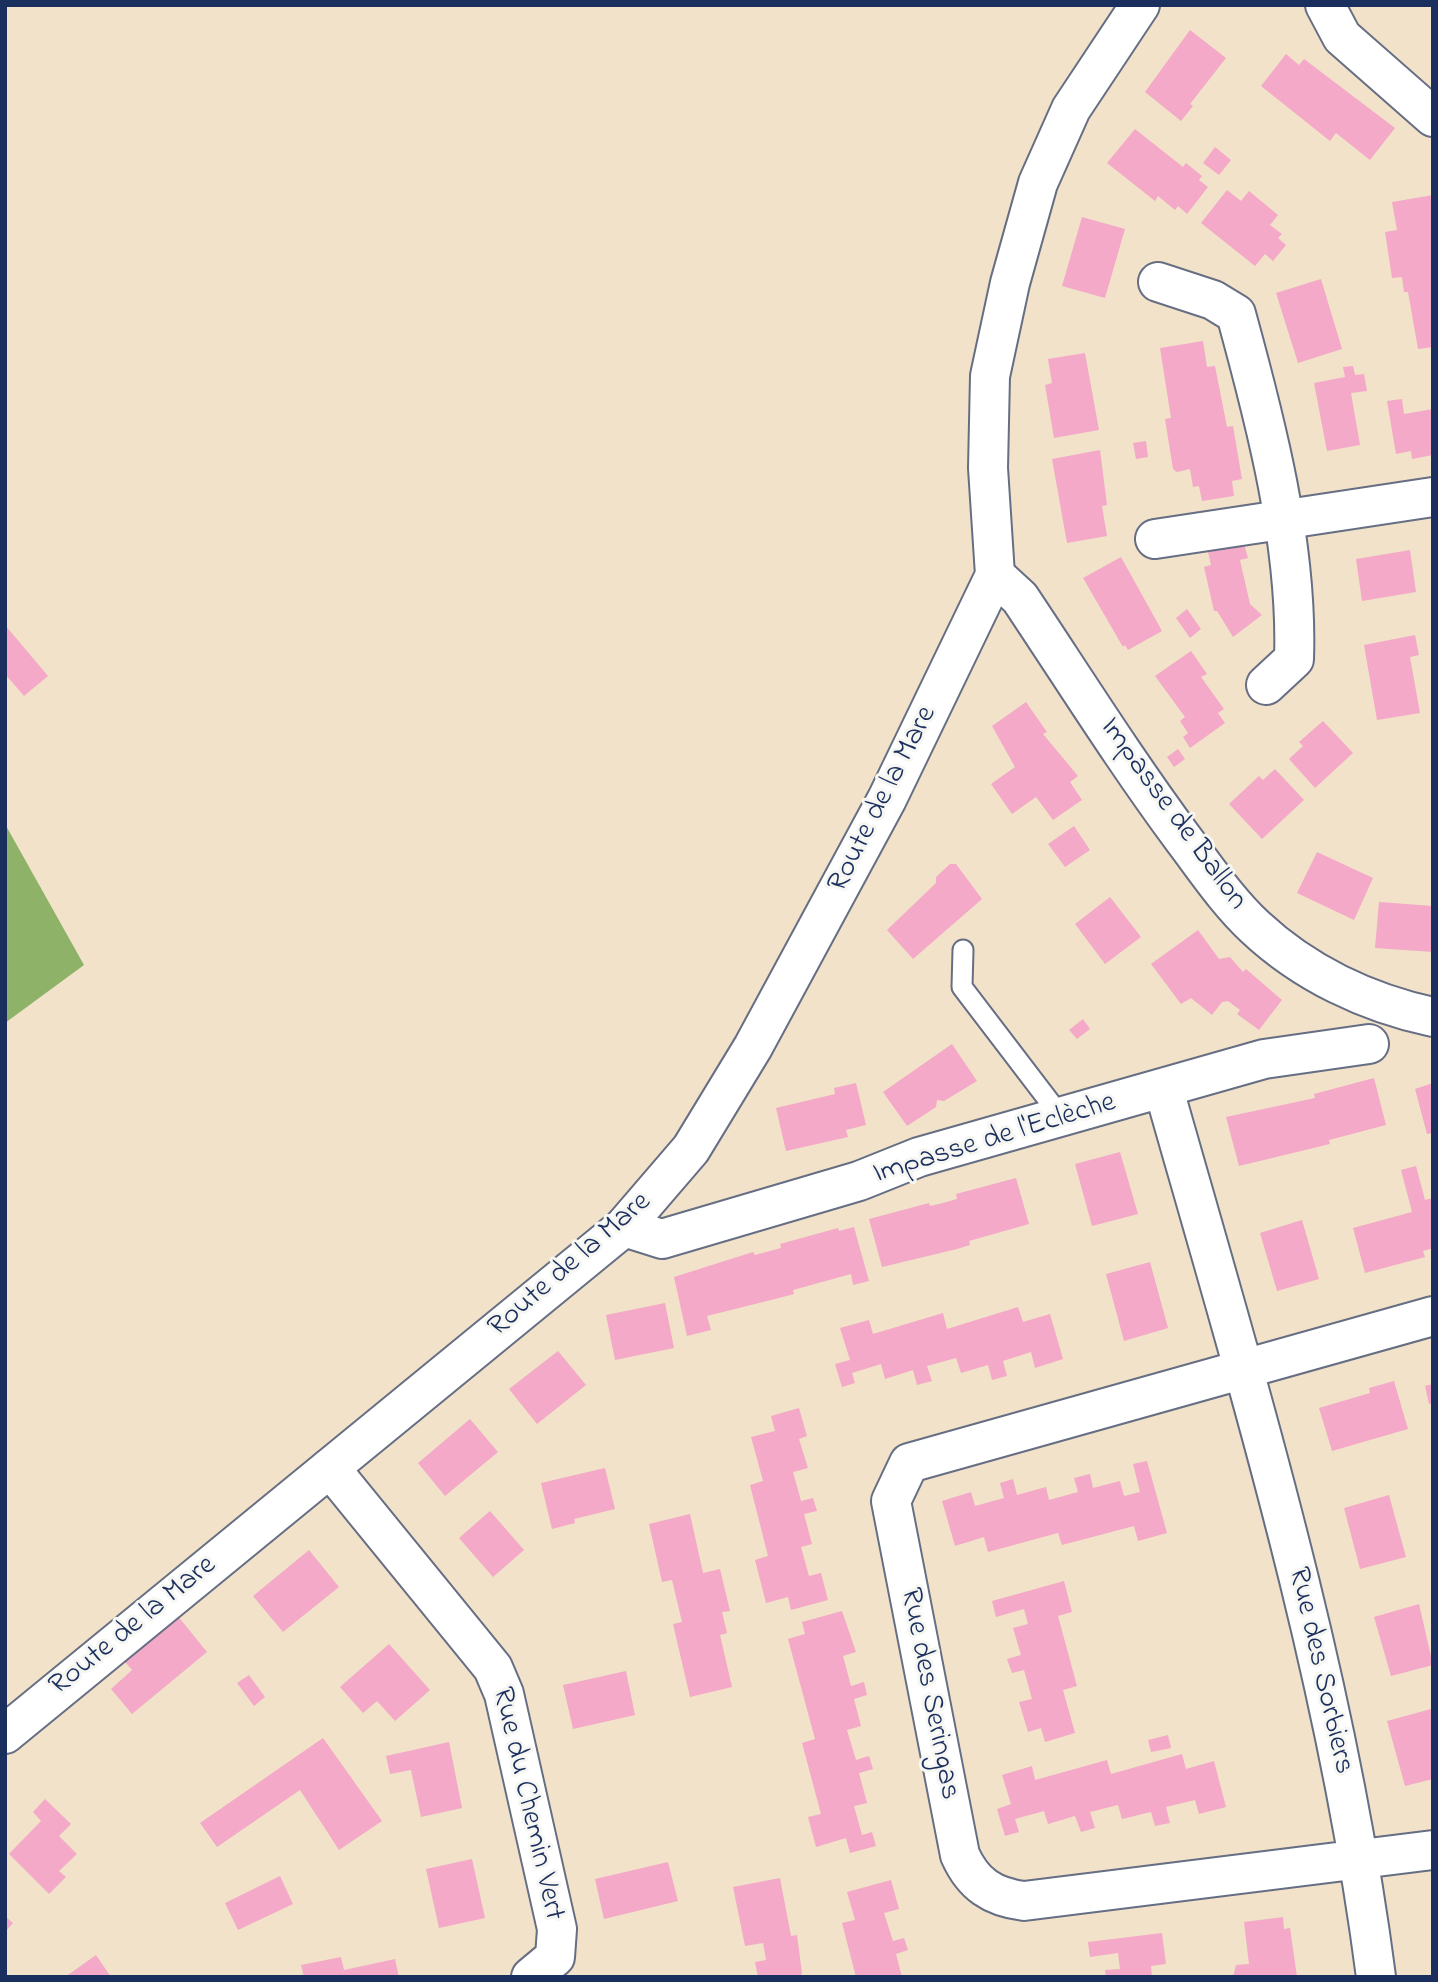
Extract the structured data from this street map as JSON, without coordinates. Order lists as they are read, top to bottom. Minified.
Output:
{"streets":{"street":["Route de la Mare","Impasse de Ballon","Impasse de l'Eclèche","Rue des Sorbiers","Rue des Seringas","Rue du Chemin Vert"]},"crossings":[["Route de la Mare","Impasse de Ballon"],["Route de la Mare","Impasse de l'Eclèche"],["Route de la Mare","Rue du Chemin Vert"],["Impasse de l'Eclèche","Rue des Sorbiers"],["Rue des Sorbiers","Rue des Seringas"]]}
